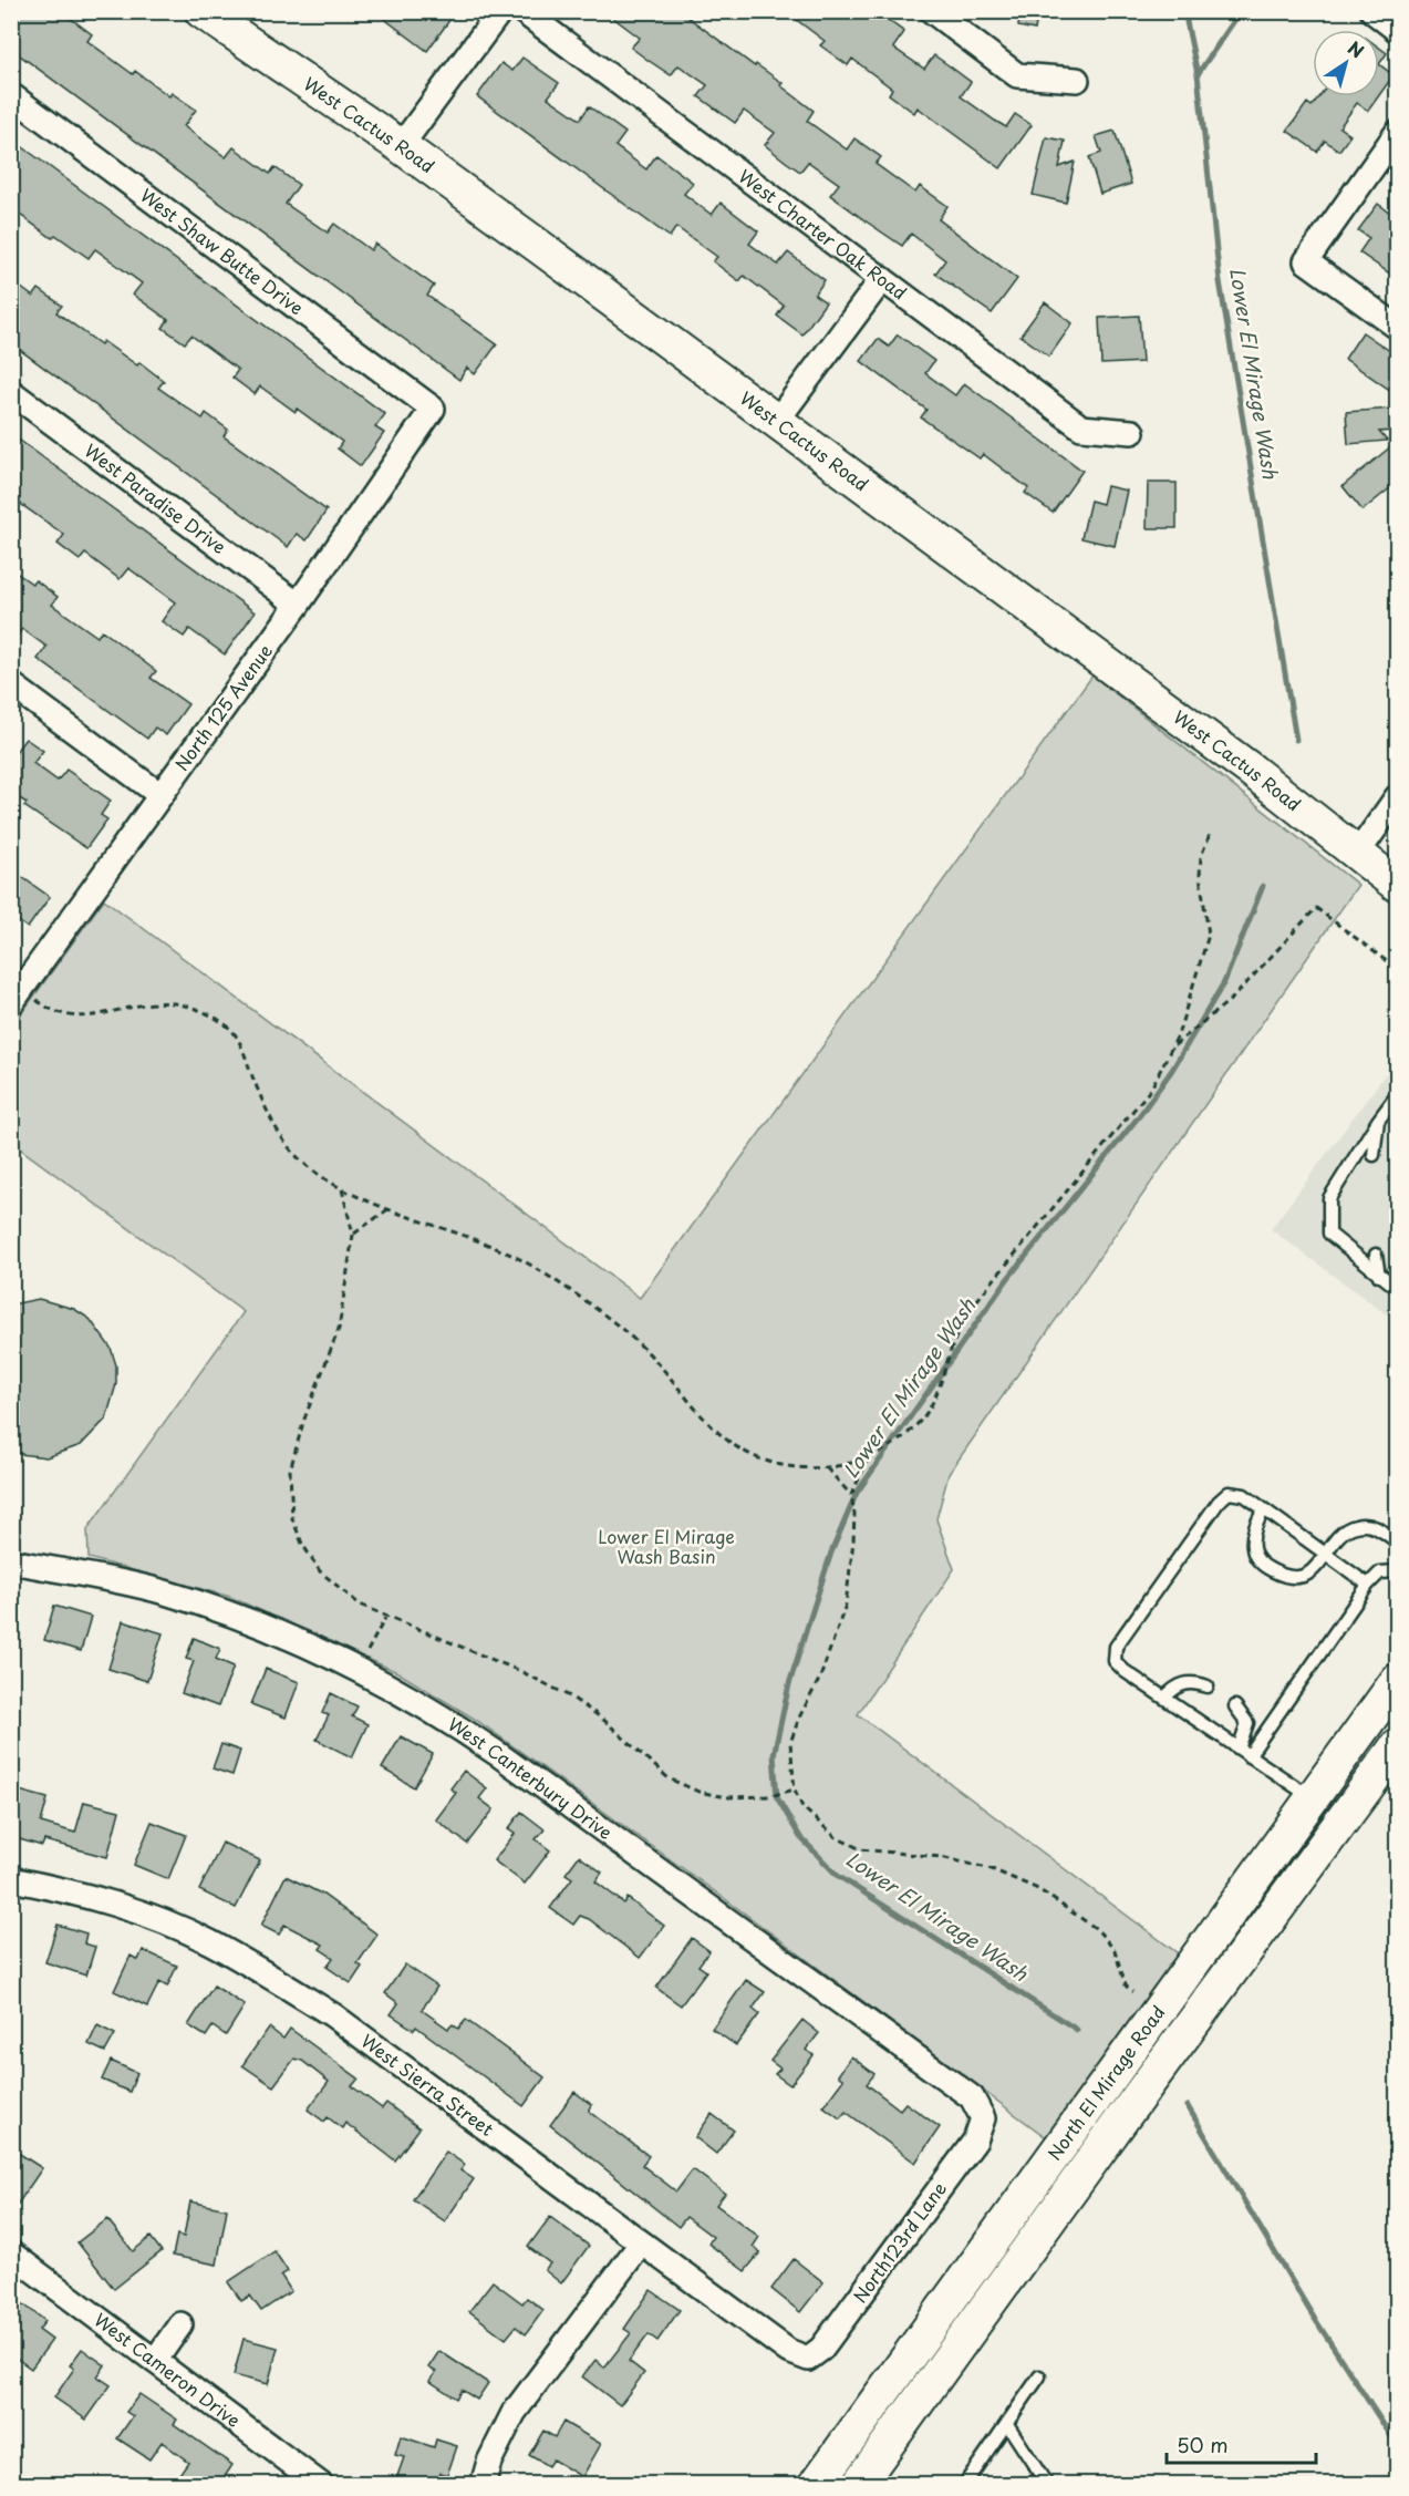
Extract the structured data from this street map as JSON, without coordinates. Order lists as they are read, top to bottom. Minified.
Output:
{"streets":{"main road":["West Cactus Road","North El Mirage Road"],"street":["West Charter Oak Road","West Shaw Butte Drive","West Paradise Drive","North 125 Avenue","West Canterbury Drive","West Sierra Street","North123rd Lane","West Cameron Drive"]},"crossings":[["West Shaw Butte Drive","North 125 Avenue"],["West Paradise Drive","North 125 Avenue"],["West Canterbury Drive","North123rd Lane"],["West Sierra Street","North123rd Lane"]],"water":["Lower El Mirage Wash"],"parks":["Lower El Mirage Wash Basin"],"scale_bar":"50 m","north":"top right"}
